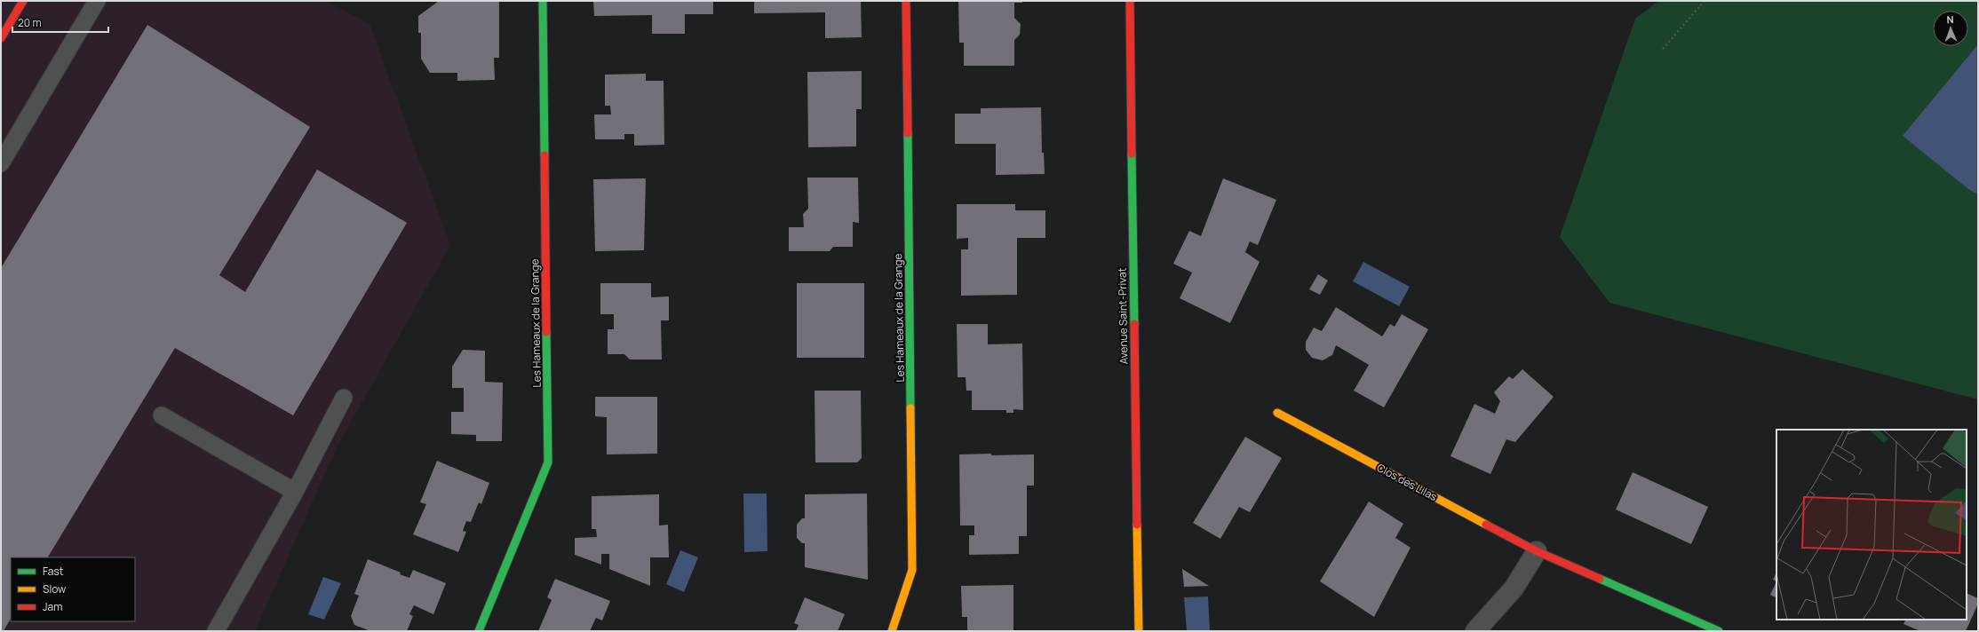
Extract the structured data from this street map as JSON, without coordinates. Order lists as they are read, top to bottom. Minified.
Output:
{"streets":{"street":["Avenue Saint-Privat","Les Hameaux de la Grange","Clos des Lilas"]},"legend":["Fast","Slow","Jam"],"scale_bar":"20 m","north":"top"}
